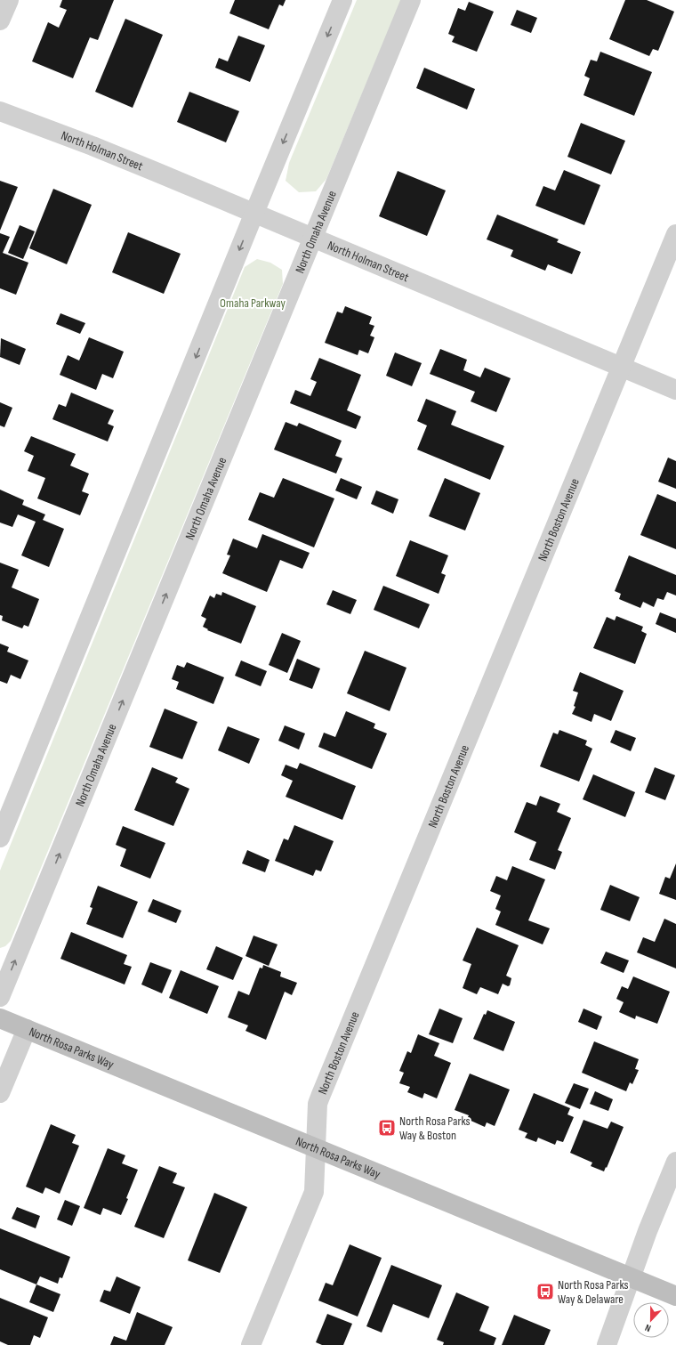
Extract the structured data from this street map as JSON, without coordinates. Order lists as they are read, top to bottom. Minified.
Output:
{"streets":{"main road":["North Rosa Parks Way"],"street":["North Holman Street","North Omaha Avenue","North Boston Avenue"]},"crossings":[["North Holman Street","North Omaha Avenue"],["North Holman Street","North Boston Avenue"],["North Boston Avenue","North Rosa Parks Way"]],"parks":["Omaha Parkway"],"places":{"bus stop":["North Rosa Parks Way & Boston","North Rosa Parks Way & Delaware"]},"north":"bottom"}
